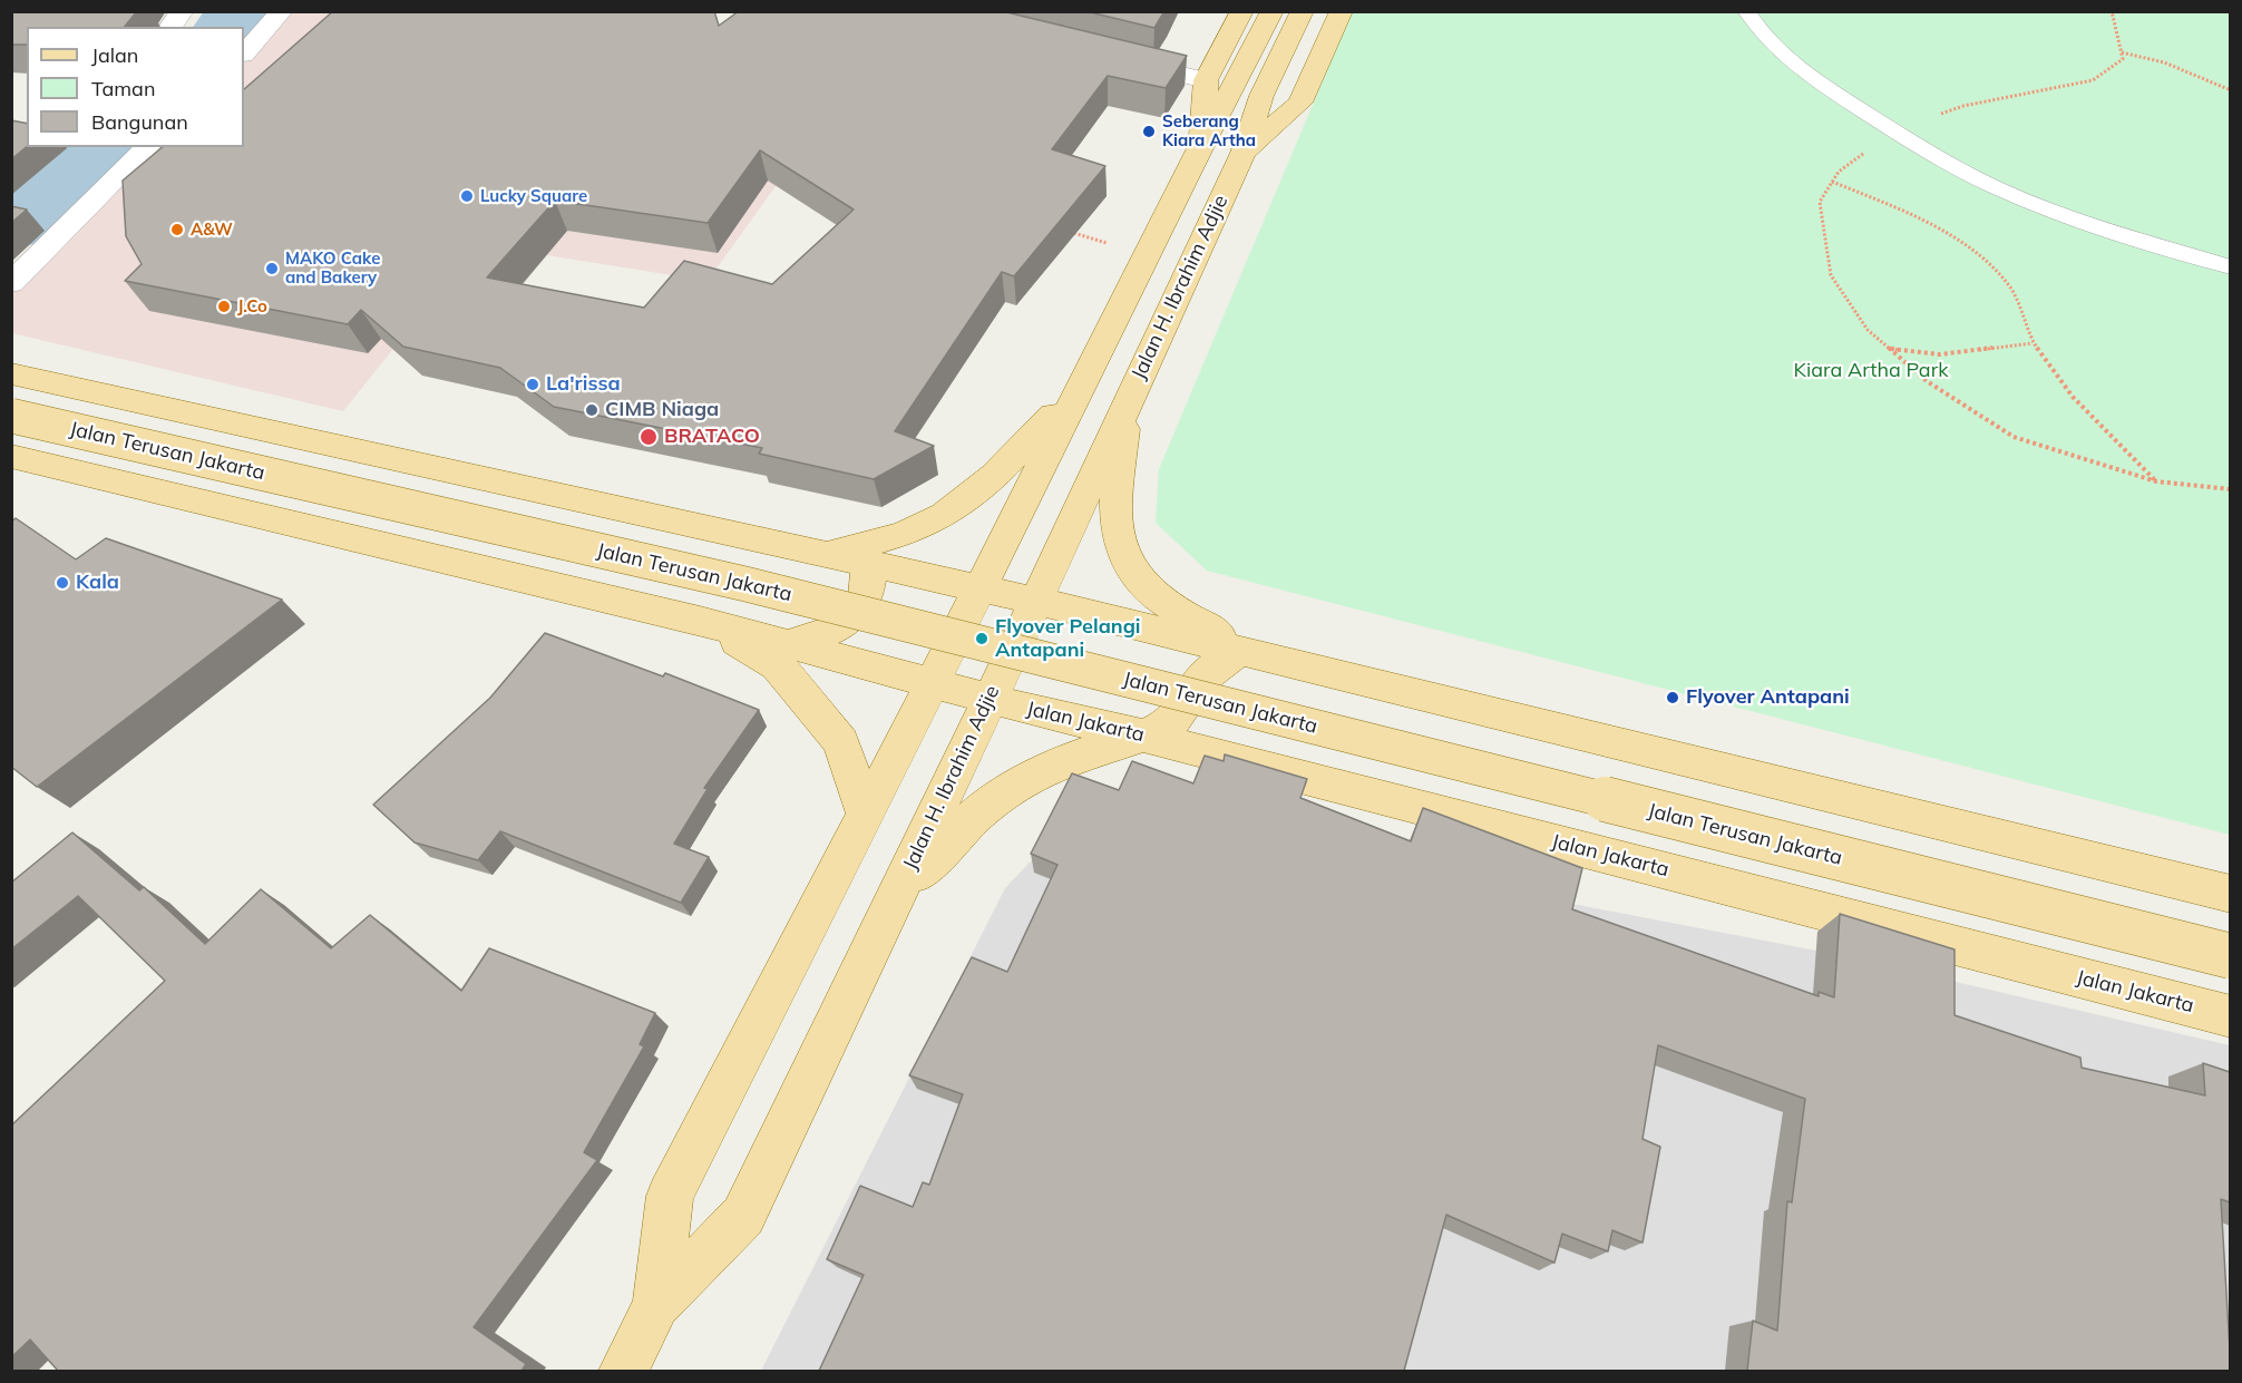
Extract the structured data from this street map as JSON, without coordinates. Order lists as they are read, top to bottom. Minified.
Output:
{"streets":{"main road":["Jalan H. Ibrahim Adjie","Jalan Terusan Jakarta","Jalan Jakarta"]},"crossings":[["Jalan H. Ibrahim Adjie","Jalan Terusan Jakarta"],["Jalan H. Ibrahim Adjie","Jalan Jakarta"],["Jalan Terusan Jakarta","Jalan Jakarta"]],"parks":["Kiara Artha Park"],"places":["Seberang Kiara Artha","Lucky Square","A&W","MAKO Cake and Bakery","J.Co","La'rissa","CIMB Niaga","BRATACO","Kala","Flyover Pelangi Antapani","Flyover Antapani"],"legend":["Jalan","Taman","Bangunan"]}
